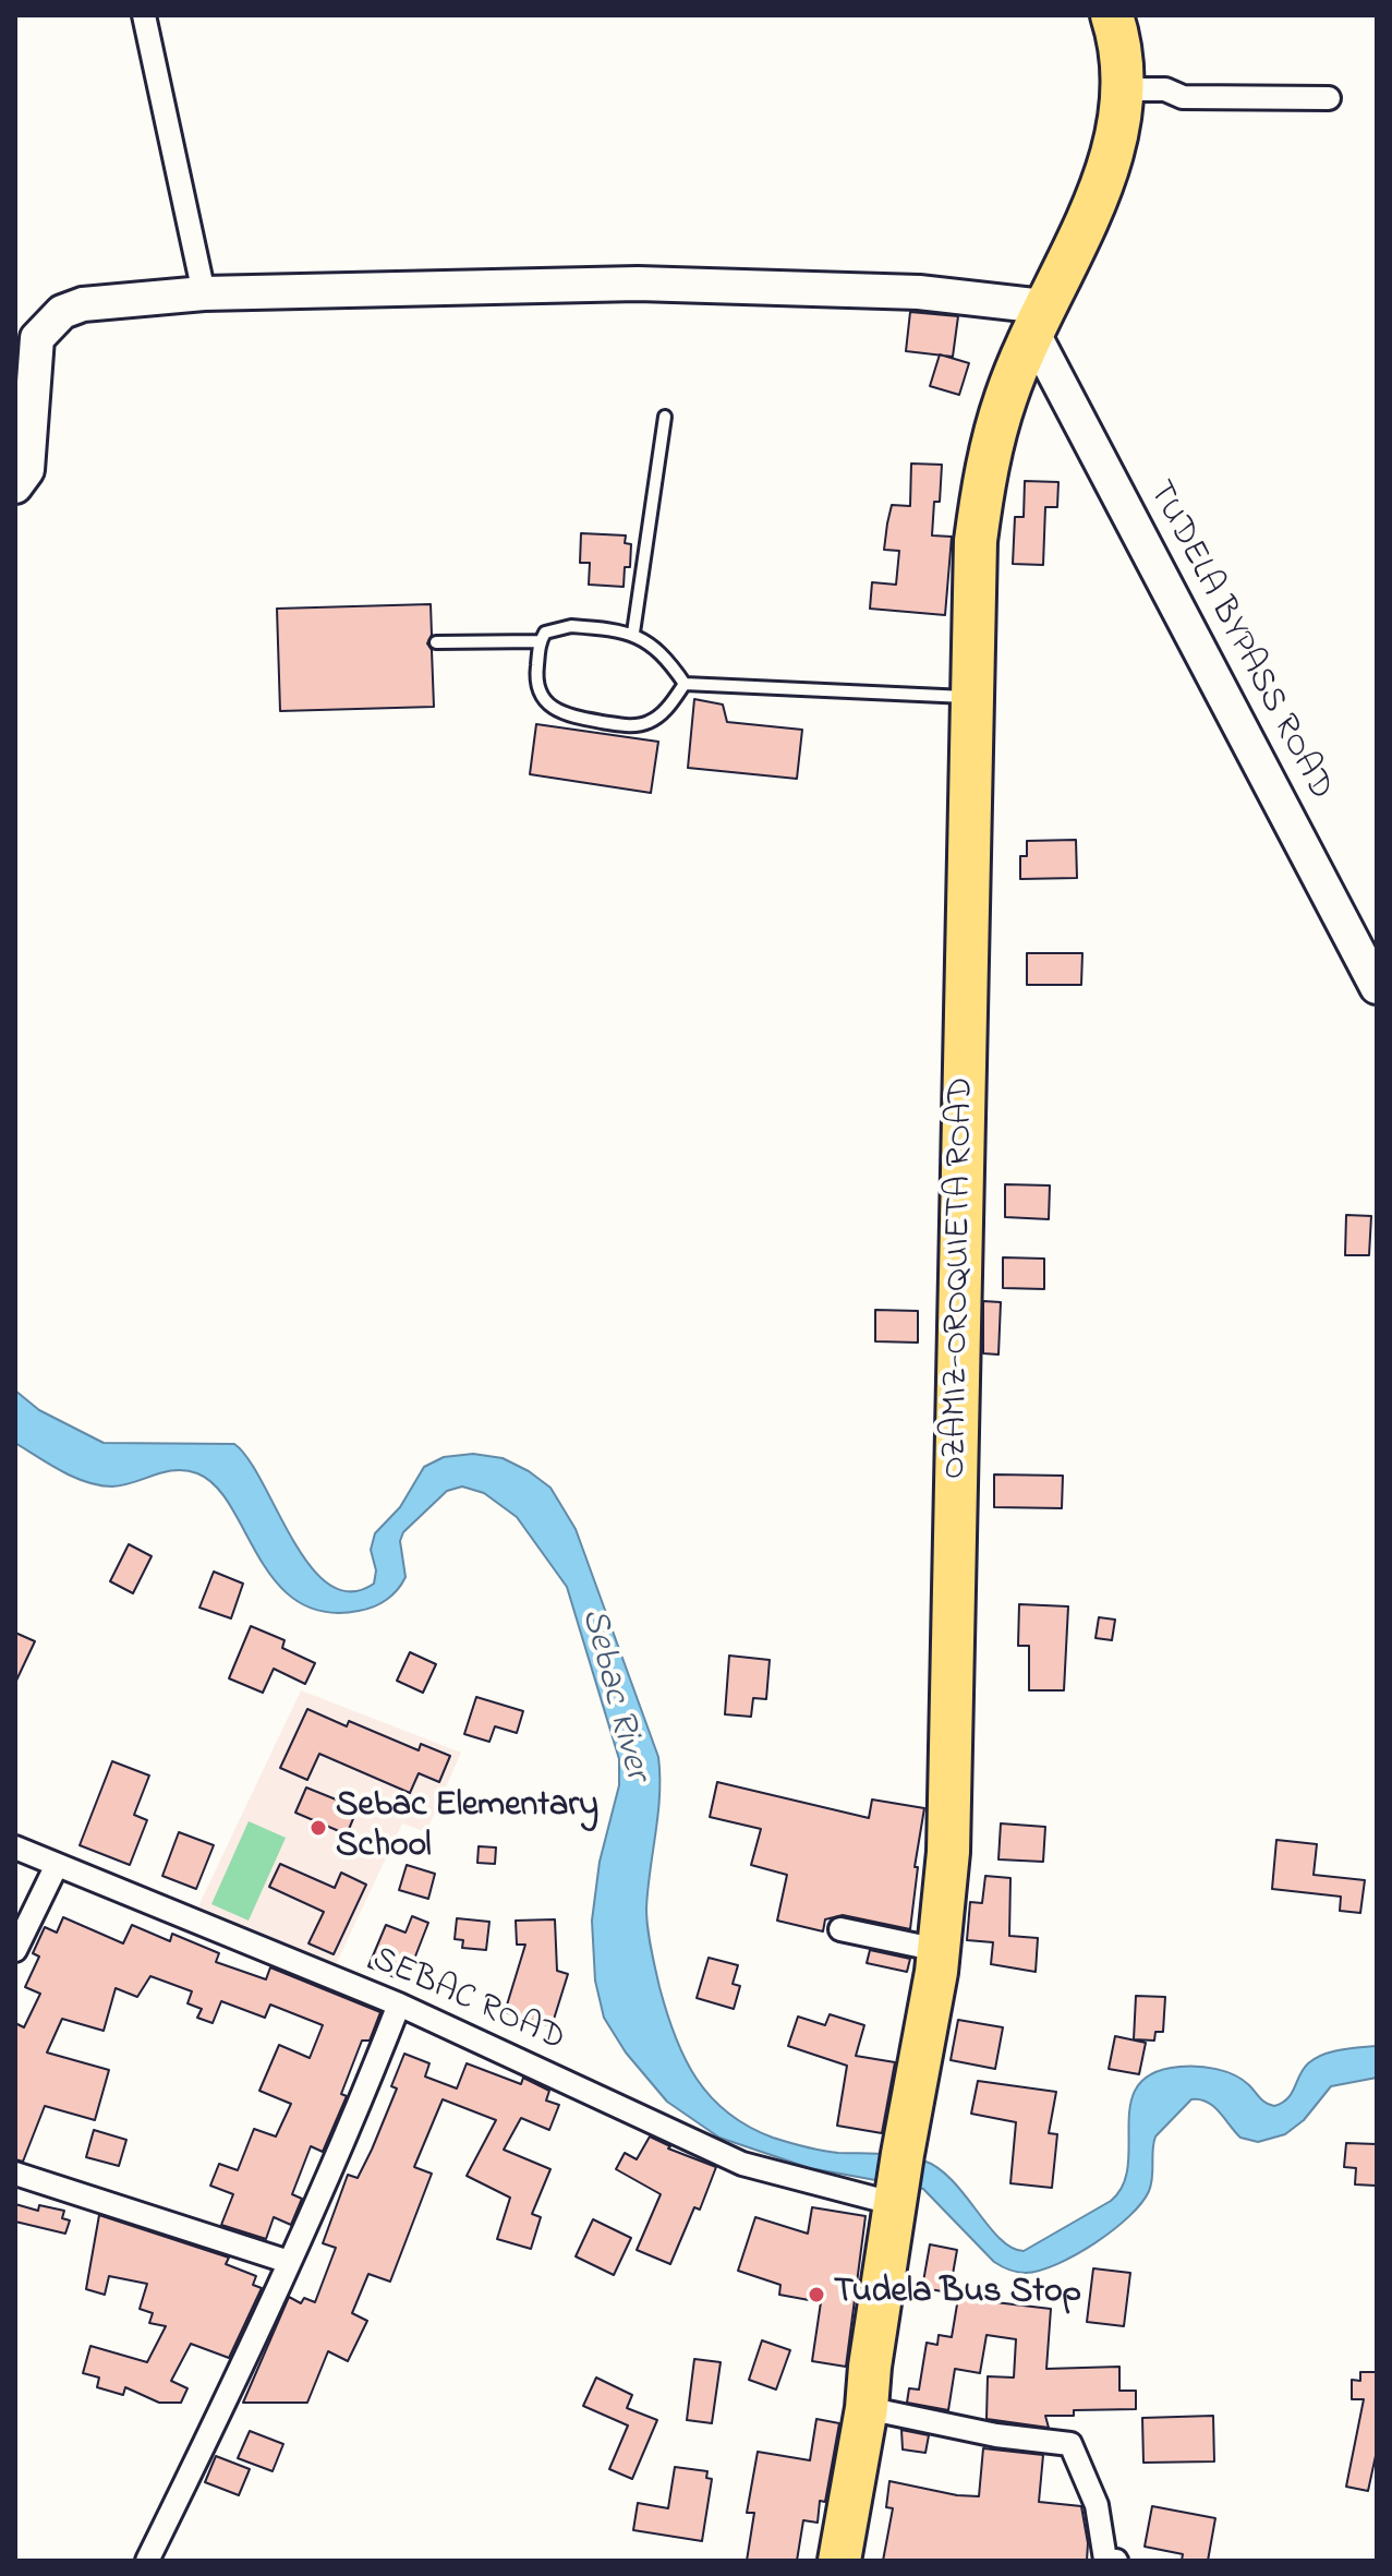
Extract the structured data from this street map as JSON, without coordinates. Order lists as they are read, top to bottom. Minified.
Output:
{"streets":{"highway":["OZAMIZ-OROQUIETA ROAD"],"street":["TUDELA BYPASS ROAD","SEBAC ROAD"]},"crossings":[["TUDELA BYPASS ROAD","OZAMIZ-OROQUIETA ROAD"],["OZAMIZ-OROQUIETA ROAD","SEBAC ROAD"]],"water":["Sebac River"],"places":["Sebac Elementary School","Tudela Bus Stop"]}
